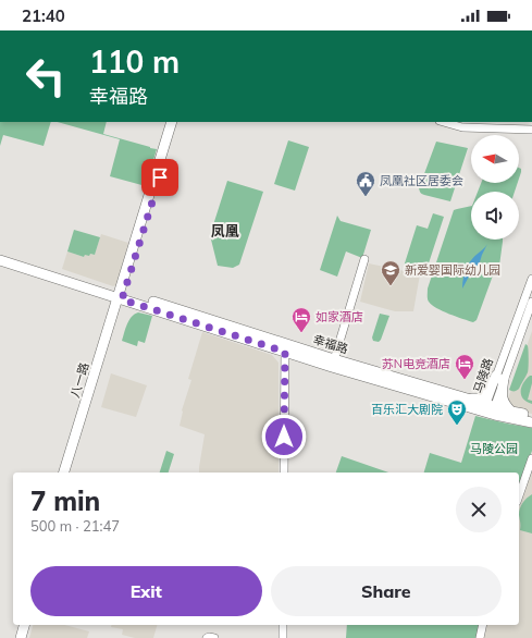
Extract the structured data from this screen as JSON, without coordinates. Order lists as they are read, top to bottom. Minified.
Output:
{"streets":{"main road":["幸福路","八一路"],"street":["马陵路"]},"crossings":[["幸福路","马陵路"],["幸福路","八一路"]],"districts":["凤凰"],"parks":["马陵公园"],"places":{"public building":["凤凰社区居委会"],"school or university":["新爱婴国际幼儿园"],"hotel":["如家酒店","苏N电竞酒店"],"theatre":["百乐汇大剧院"]},"north":"left","page":{"status":"21:40","turn":["110 m","幸福路"],"heading":["7 min","500 m · 21:47"],"buttons":["Exit","Share"]}}
